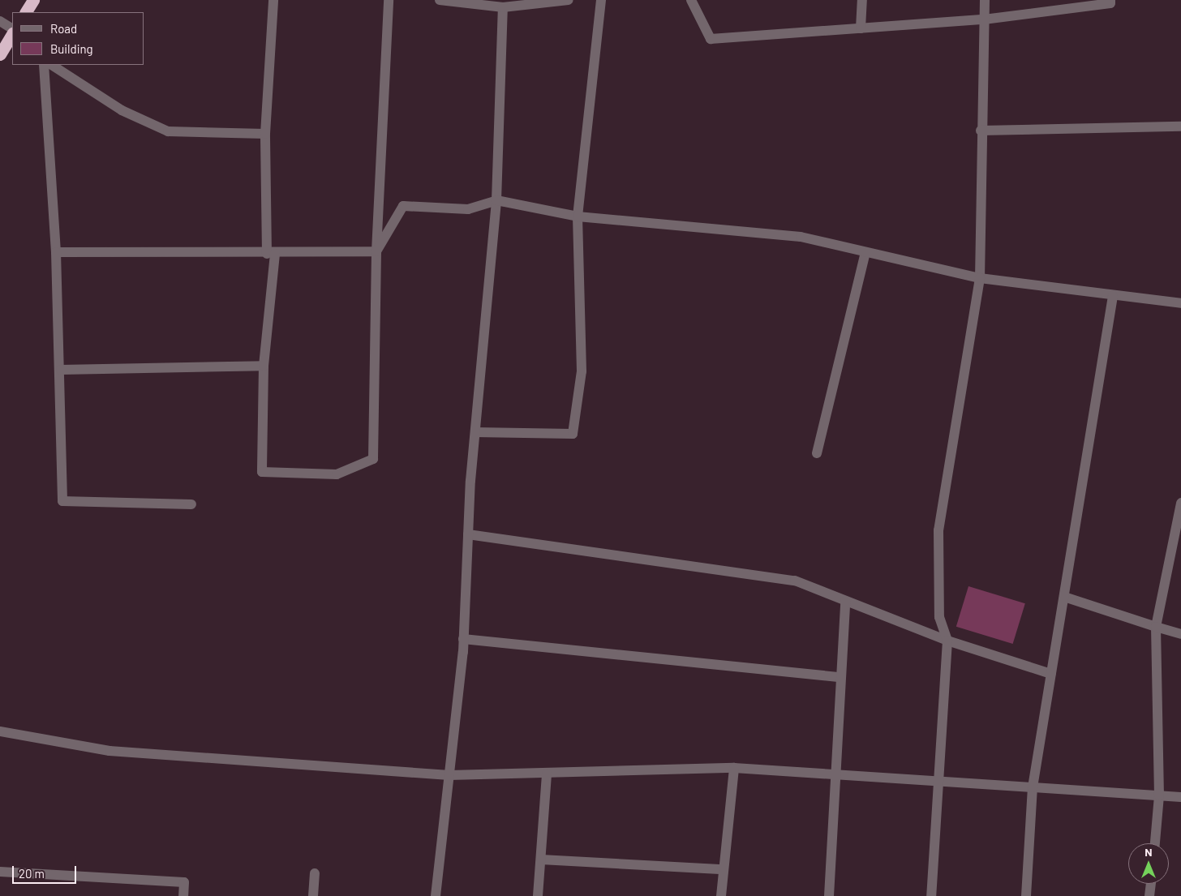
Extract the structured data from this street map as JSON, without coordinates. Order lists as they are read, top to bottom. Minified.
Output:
{"legend":["Road","Building"],"scale_bar":"20 m","north":"top"}
